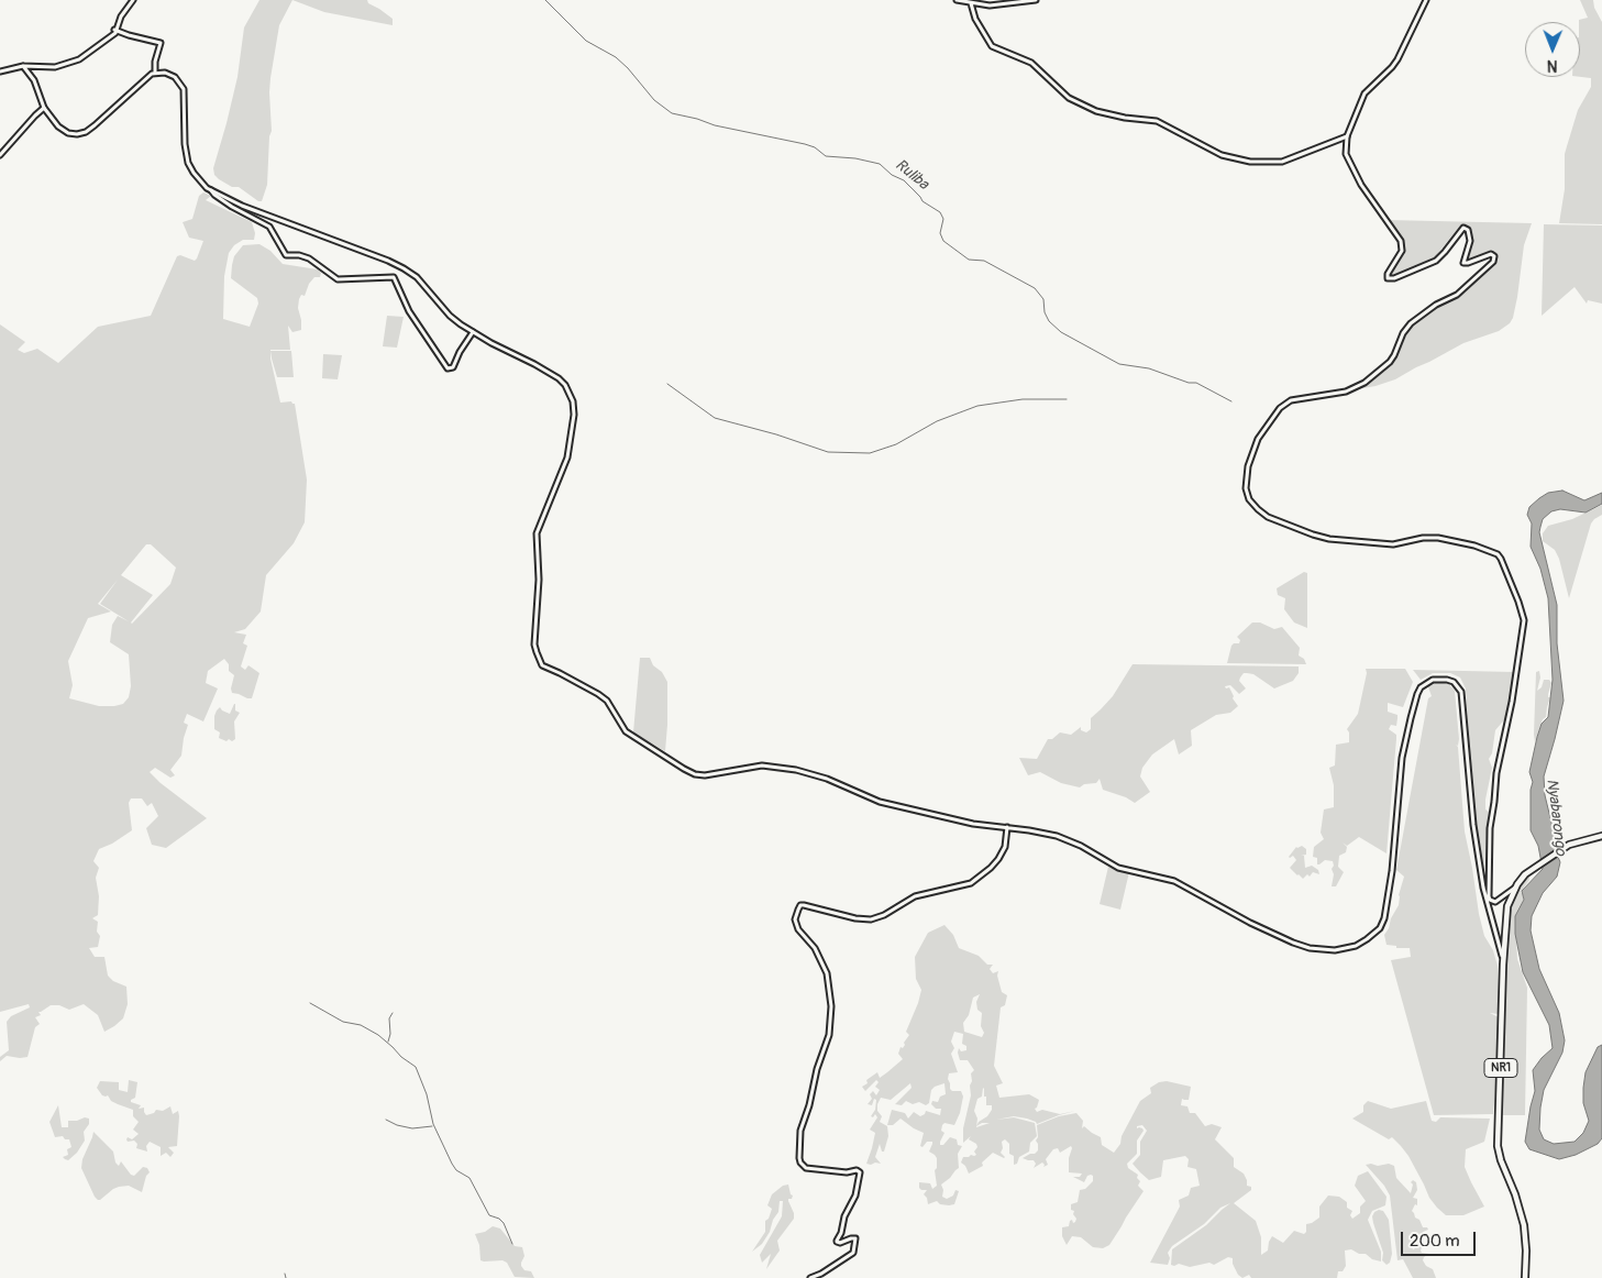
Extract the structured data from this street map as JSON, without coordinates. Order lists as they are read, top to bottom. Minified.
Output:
{"streets":{"highway":["NR1"]},"water":["Ruliba","Nyabarongo"],"scale_bar":"200 m","north":"bottom"}
